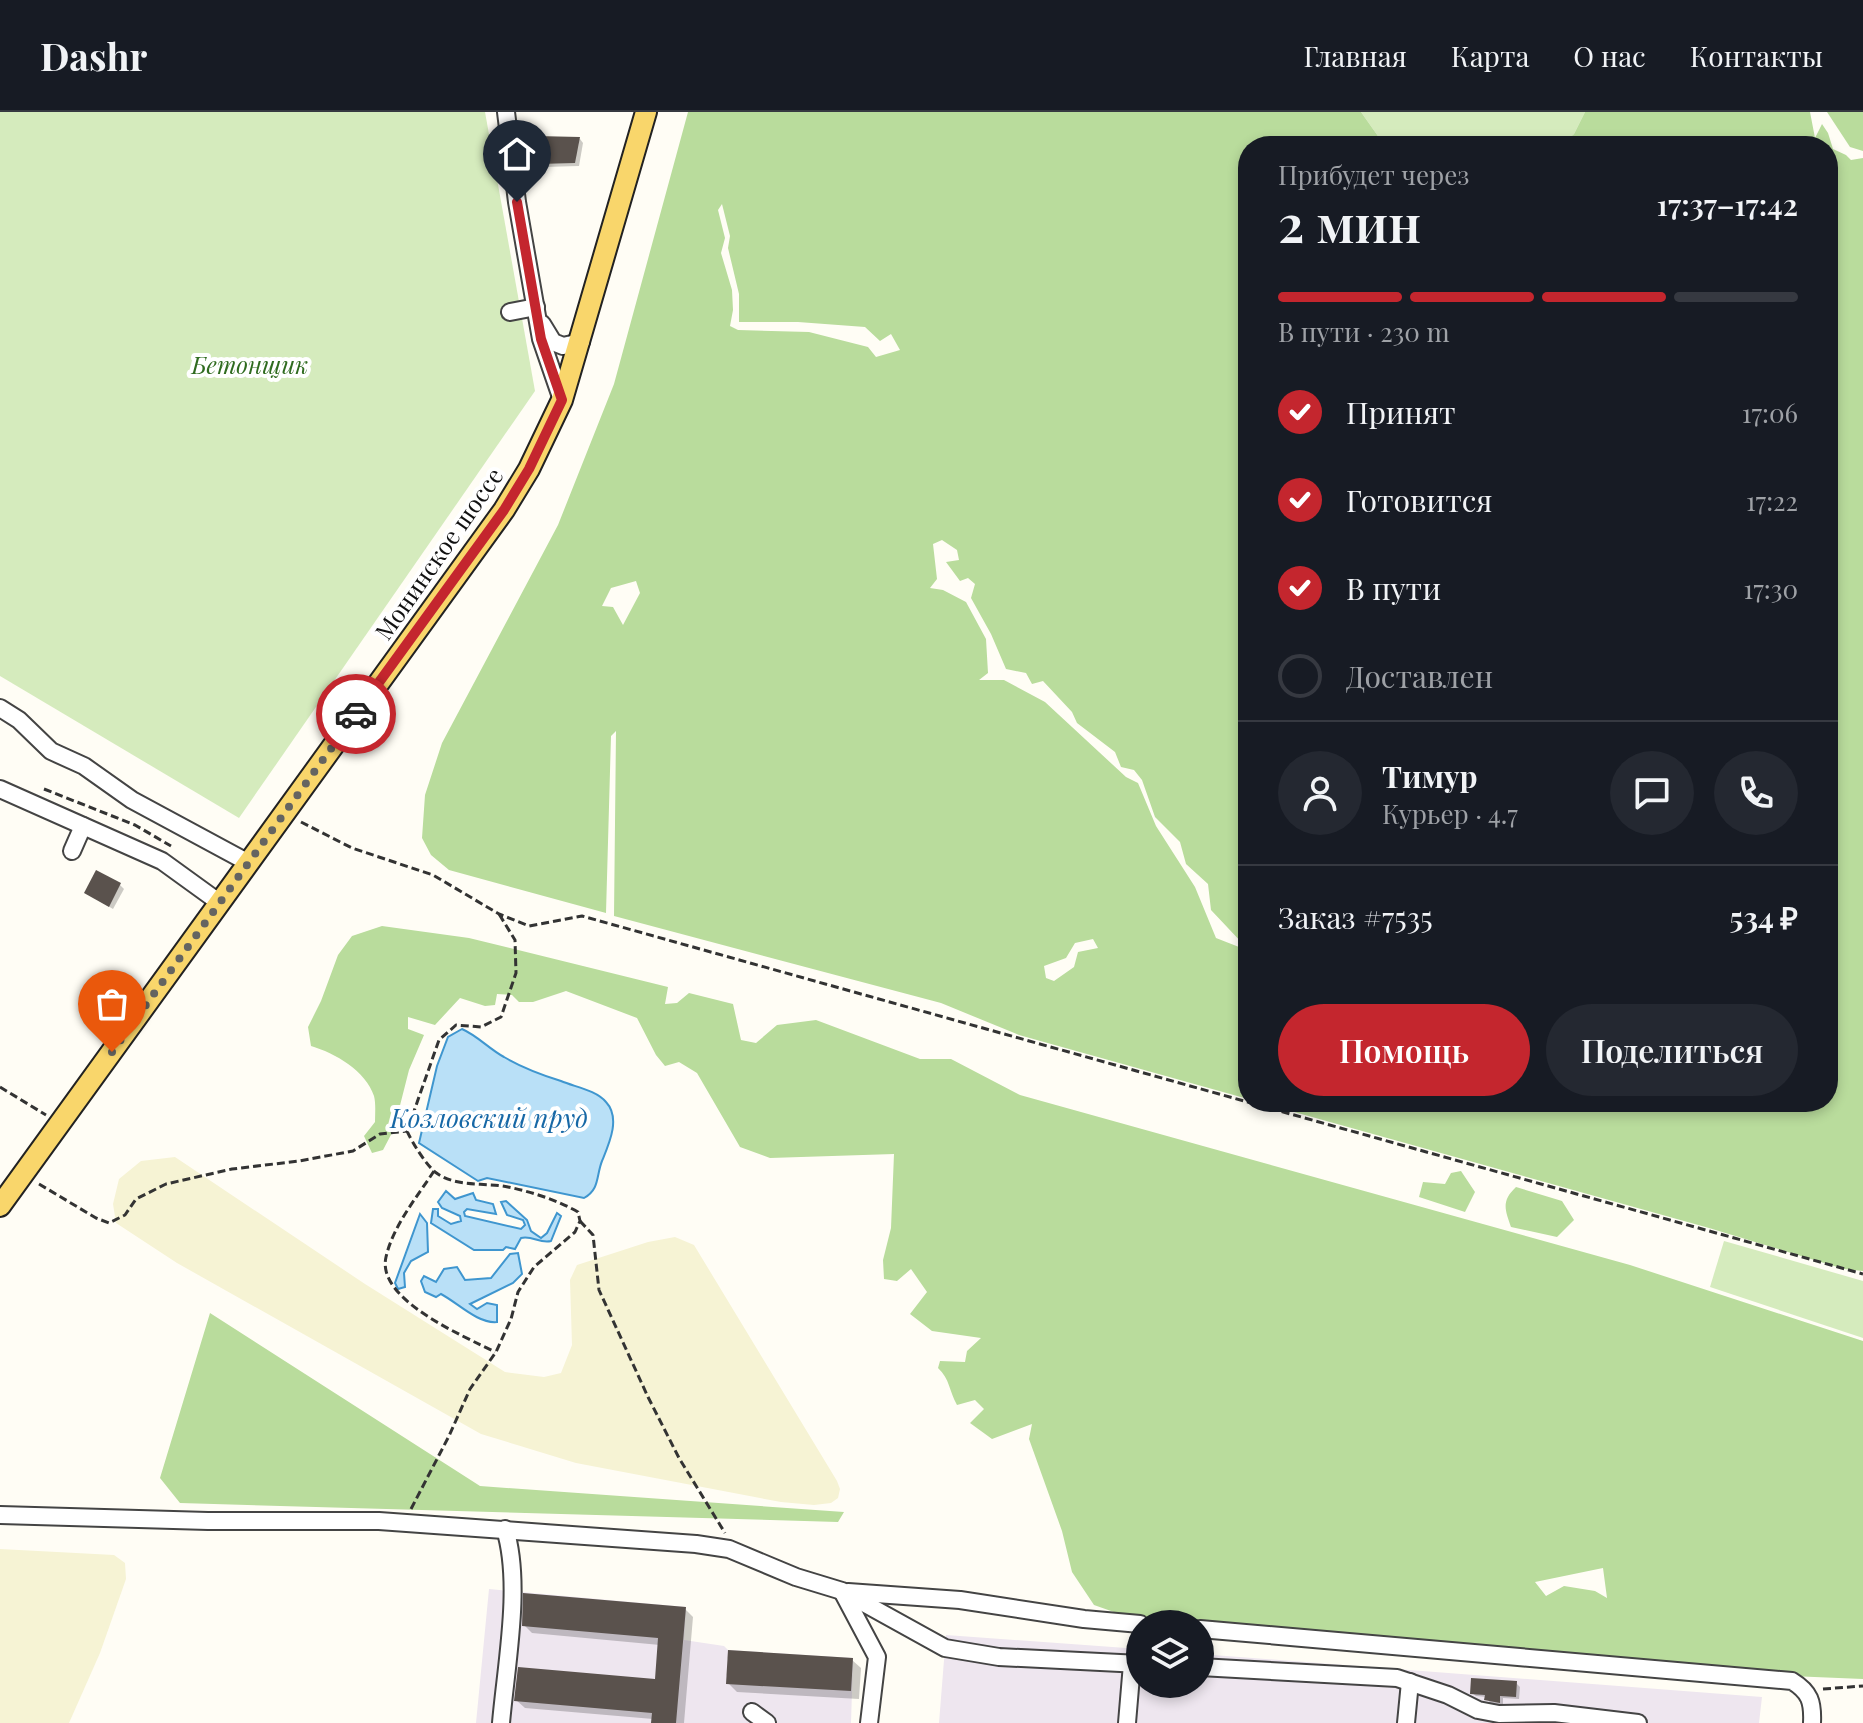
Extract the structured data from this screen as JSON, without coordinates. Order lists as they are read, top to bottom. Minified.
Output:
{"streets":{"main road":["Монинское шоссе"]},"water":["Козловский пруд"],"parks":["Бетонщик"],"page":{"header":"Dashr","nav":["Главная","Карта","О нас","Контакты"],"heading":["2 мин","Прибудет через","17:37–17:42"],"panel":["Тимур","Курьер · 4.7","Заказ #7535","534 ₽"],"bar":"В пути · 230 m","list":[["Принят","17:06"],["Готовится","17:22"],["В пути","17:30"],"Доставлен"],"buttons":["Помощь","Поделиться"]}}
